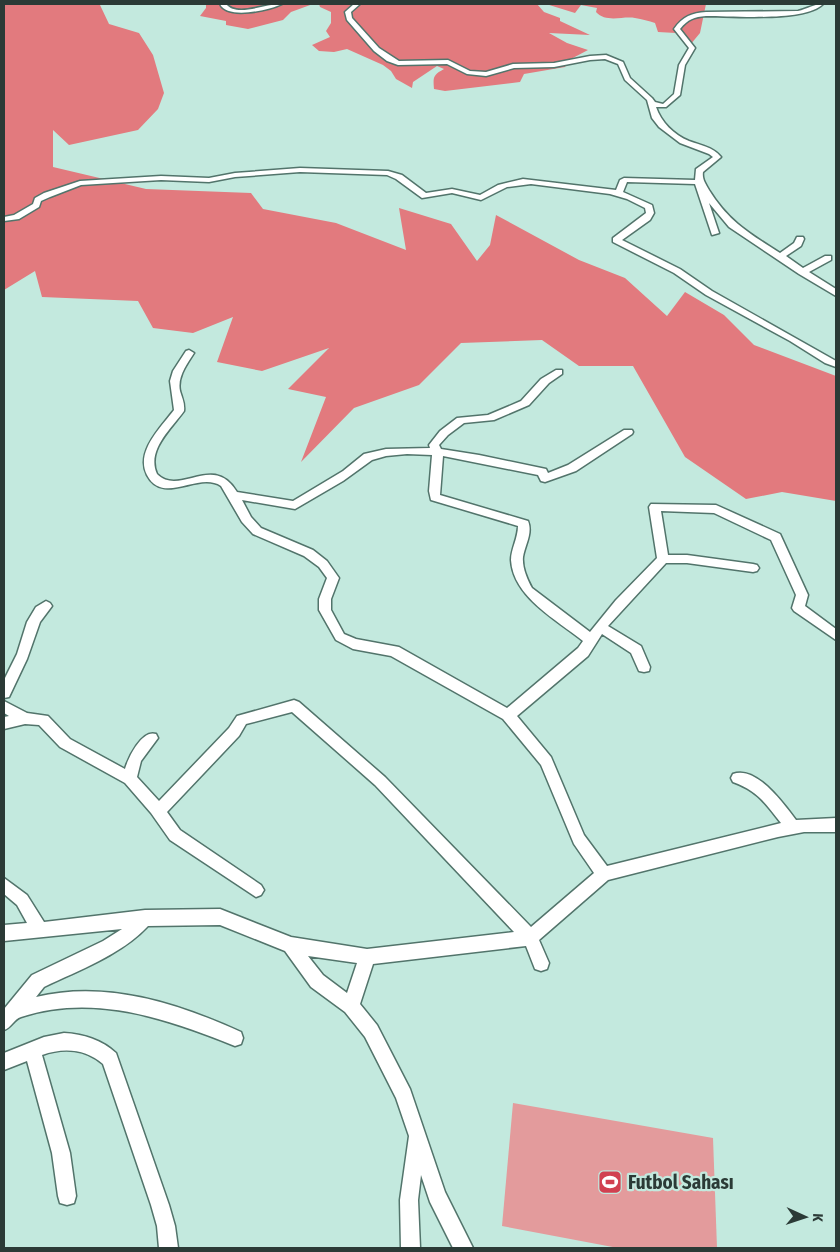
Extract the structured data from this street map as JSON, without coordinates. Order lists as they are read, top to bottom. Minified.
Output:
{"places":{"sports":["Futbol Sahası"]},"north":"right"}
